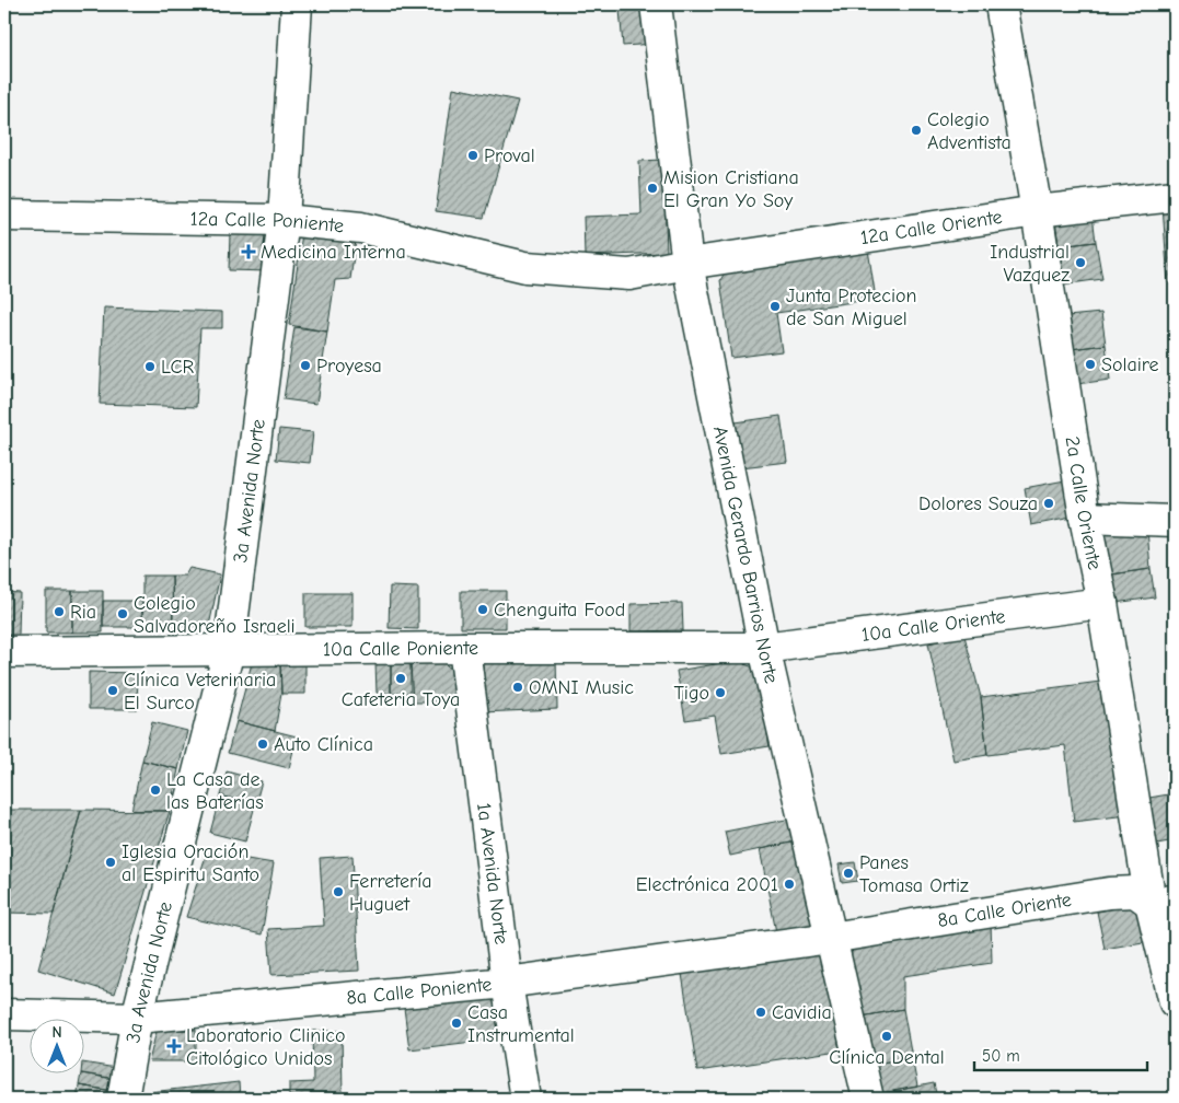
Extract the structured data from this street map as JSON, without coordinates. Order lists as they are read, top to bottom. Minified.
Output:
{"streets":{"street":["12a Calle Poniente","12a Calle Oriente","3a Avenida Norte","2a Calle Oriente","Avenida Gerardo Barrios Norte","10a Calle Oriente","10a Calle Poniente","1a Avenida Norte","8a Calle Oriente","8a Calle Poniente"]},"crossings":[["12a Calle Poniente","12a Calle Oriente"],["12a Calle Poniente","3a Avenida Norte"],["12a Calle Poniente","Avenida Gerardo Barrios Norte"],["12a Calle Oriente","2a Calle Oriente"],["12a Calle Oriente","Avenida Gerardo Barrios Norte"],["3a Avenida Norte","10a Calle Poniente"],["3a Avenida Norte","8a Calle Poniente"],["2a Calle Oriente","10a Calle Oriente"],["2a Calle Oriente","8a Calle Oriente"],["Avenida Gerardo Barrios Norte","10a Calle Oriente"],["Avenida Gerardo Barrios Norte","10a Calle Poniente"],["Avenida Gerardo Barrios Norte","8a Calle Oriente"],["Avenida Gerardo Barrios Norte","8a Calle Poniente"],["10a Calle Oriente","10a Calle Poniente"],["10a Calle Poniente","1a Avenida Norte"],["1a Avenida Norte","8a Calle Poniente"],["8a Calle Oriente","8a Calle Poniente"]],"places":{"other":["Colegio Adventista","Proval","Mision Cristiana El Gran Yo Soy","Industrial Vazquez","Junta Protecion de San Miguel","Solaire","Proyesa","LCR","Dolores Souza","Chenguita Food","Ria","Colegio Salvadoreño Israeli","Cafeteria Toya","OMNI Music","Clínica Veterinaria El Surco","Tigo","Auto Clínica","La Casa de las Baterías","Iglesia Oración al Espiritu Santo","Panes Tomasa Ortiz","Electrónica 2001","Ferretería Huguet","Cavidia","Casa Instrumental","Clínica Dental"],"health":["Medicina Interna","Laboratorio Clinico Citológico Unidos"]},"scale_bar":"50 m","north":"top"}
